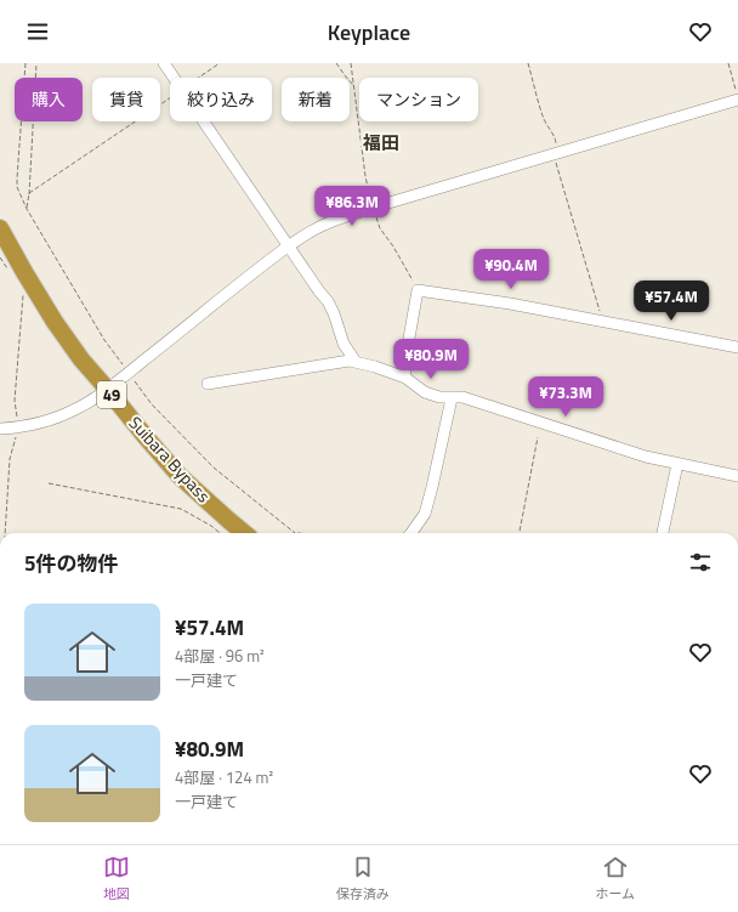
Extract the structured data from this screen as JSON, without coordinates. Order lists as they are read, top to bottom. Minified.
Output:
{"streets":{"highway":["49","Suibara Bypass"]},"districts":["福田"],"page":{"header":"Keyplace","chip":["購入","賃貸","絞り込み","新着","マンション"],"price":["¥86.3M","¥90.4M","¥57.4M","¥80.9M","¥73.3M"],"heading":"5件の物件","list":[{"name":"¥57.4M","note":"4部屋 · 96 m² · 一戸建て"},{"name":"¥80.9M","note":"4部屋 · 124 m² · 一戸建て"}],"tabs":["地図","保存済み","ホーム"]}}
